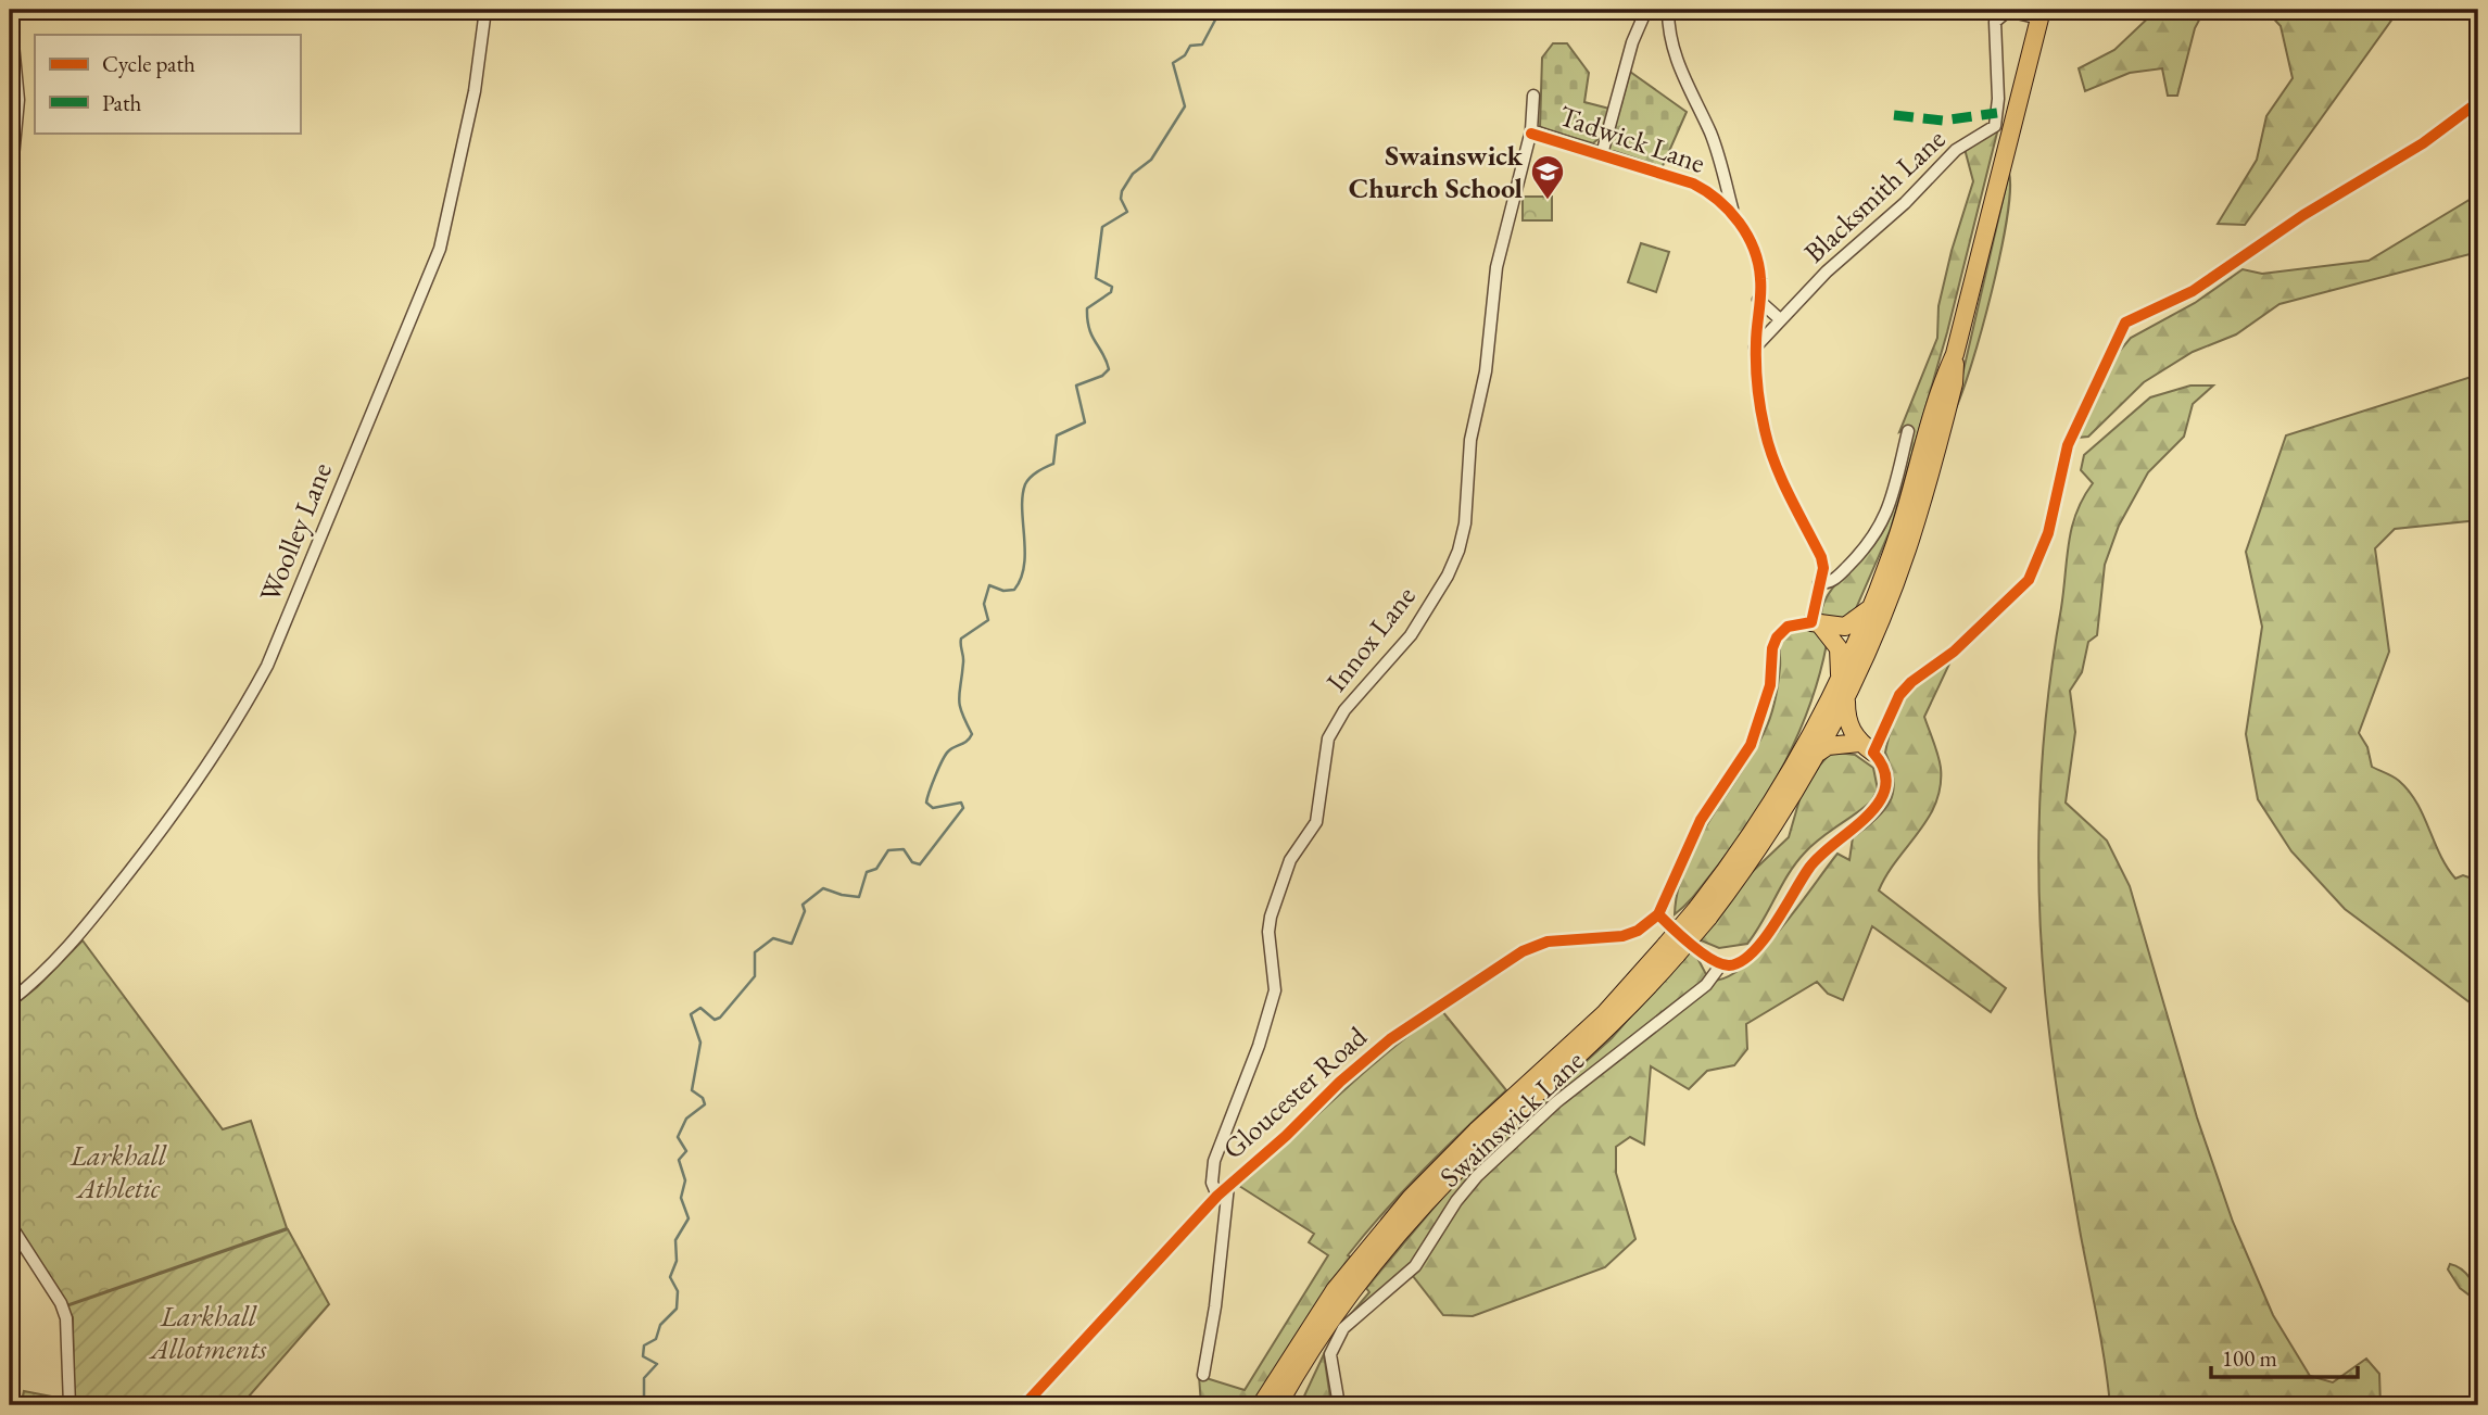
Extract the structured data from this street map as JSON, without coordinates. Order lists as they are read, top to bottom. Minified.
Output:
{"streets":{"street":["Tadwick Lane","Blacksmith Lane","Woolley Lane","Innox Lane","Gloucester Road","Swainswick Lane"]},"crossings":[["Tadwick Lane","Blacksmith Lane"],["Tadwick Lane","Innox Lane"],["Innox Lane","Gloucester Road"]],"parks":["Larkhall Athletic","Larkhall Allotments"],"places":{"school or university":["Swainswick Church School"]},"legend":["Cycle path","Path"],"scale_bar":"100 m"}
